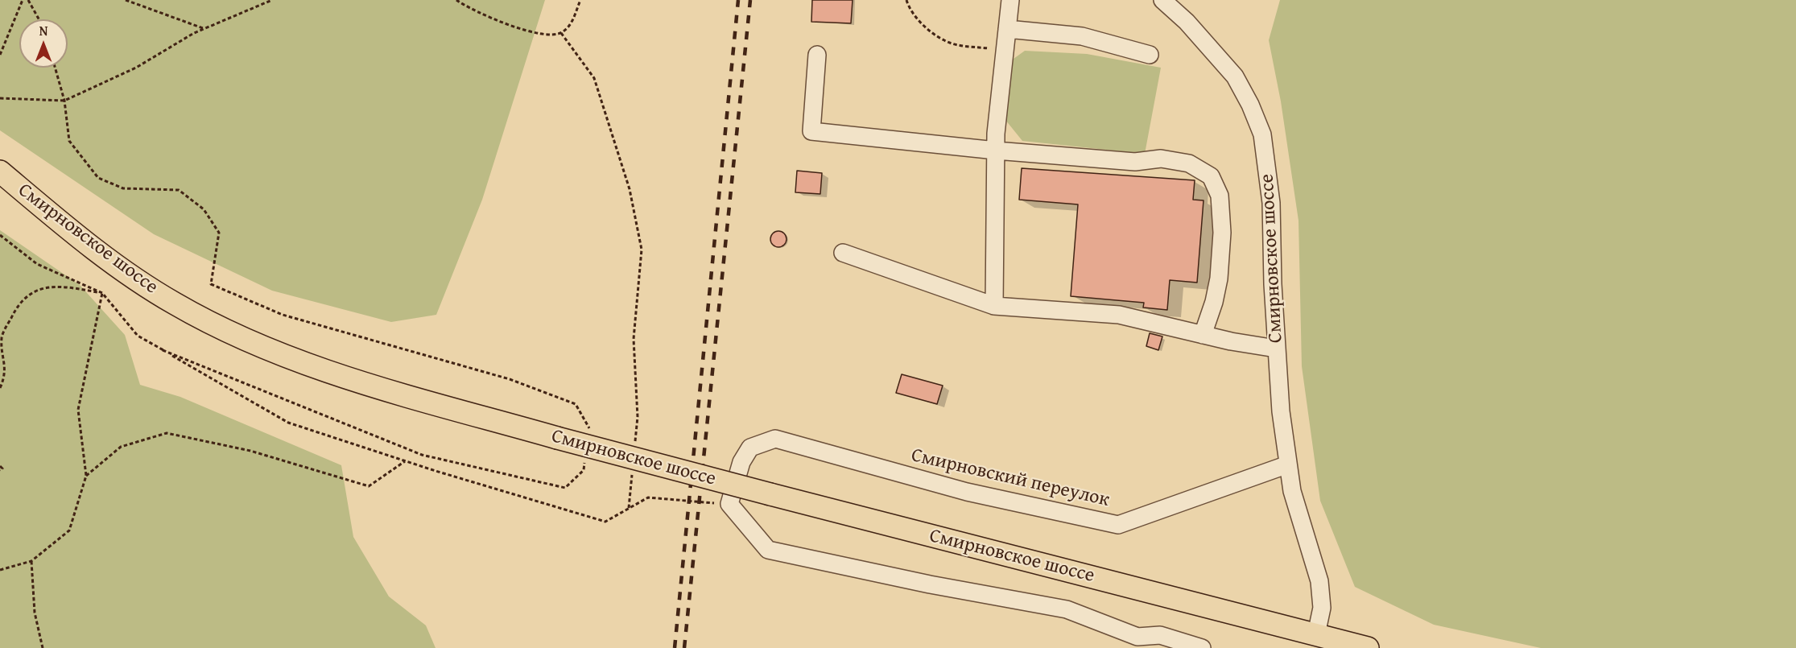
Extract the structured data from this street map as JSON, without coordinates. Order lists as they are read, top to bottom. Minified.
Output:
{"streets":{"main road":["Смирновское шоссе"],"street":["Смирновский переулок"]},"crossings":[["Смирновское шоссе","Смирновский переулок"]],"north":"top"}
